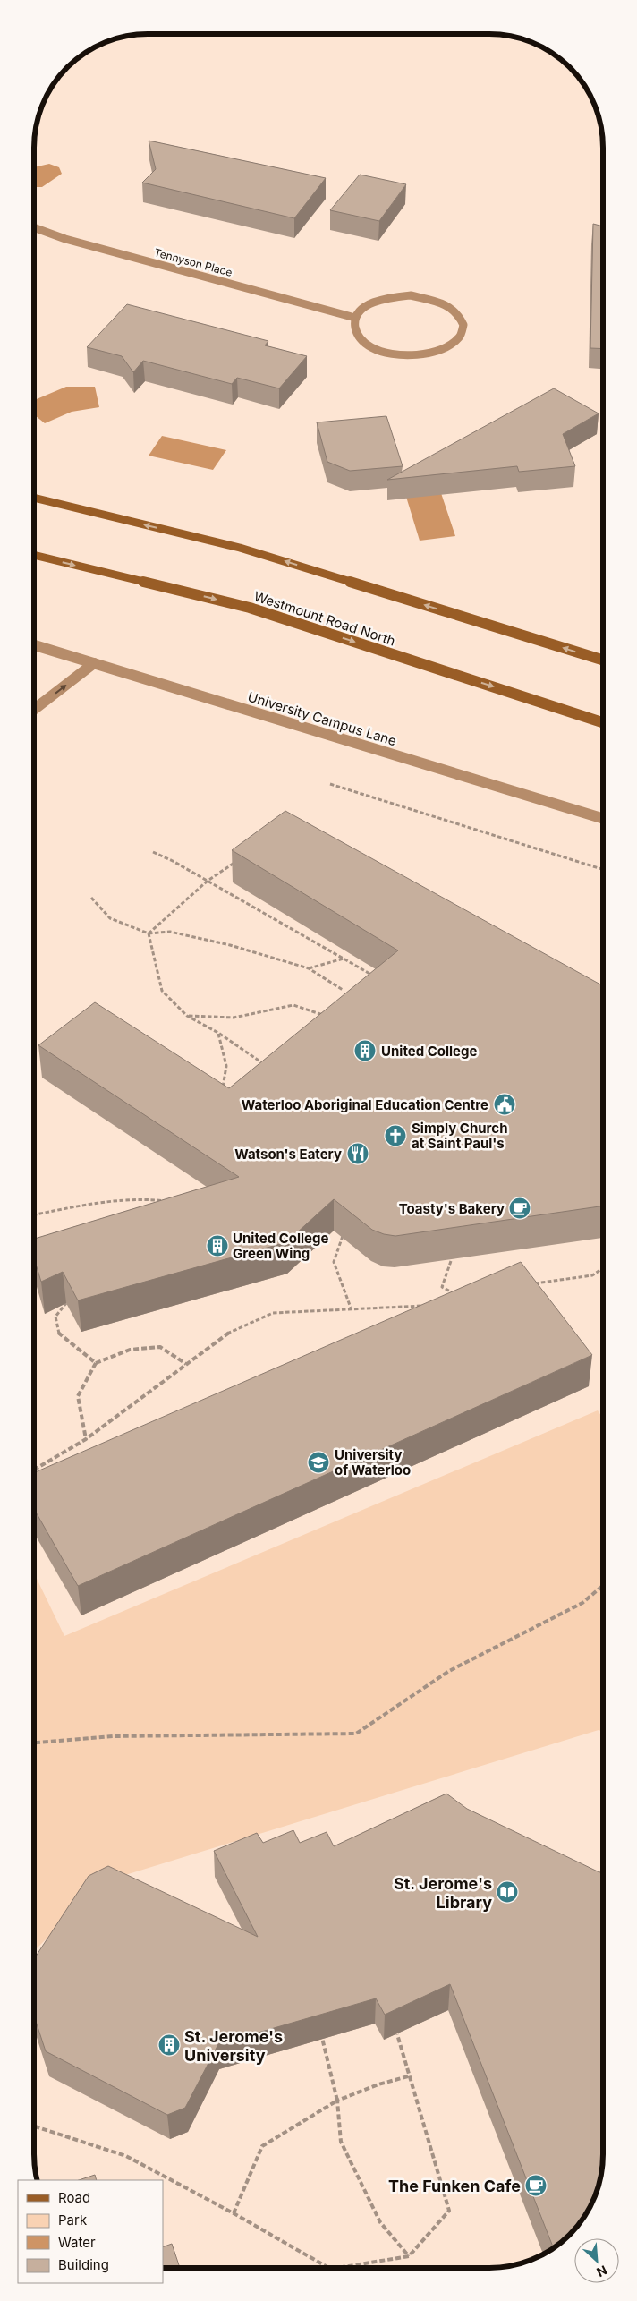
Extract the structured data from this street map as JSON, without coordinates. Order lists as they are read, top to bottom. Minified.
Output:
{"streets":{"main road":["Westmount Road North"],"street":["Tennyson Place","University Campus Lane"]},"places":{"building":["United College","United College Green Wing","St. Jerome's University"],"public building":["Waterloo Aboriginal Education Centre"],"church":["Simply Church at Saint Paul's"],"restaurant":["Watson's Eatery"],"cafe":["Toasty's Bakery","The Funken Cafe"],"school or university":["University of Waterloo"],"library":["St. Jerome's Library"]},"legend":["Road","Park","Water","Building"],"north":"bottom right"}
